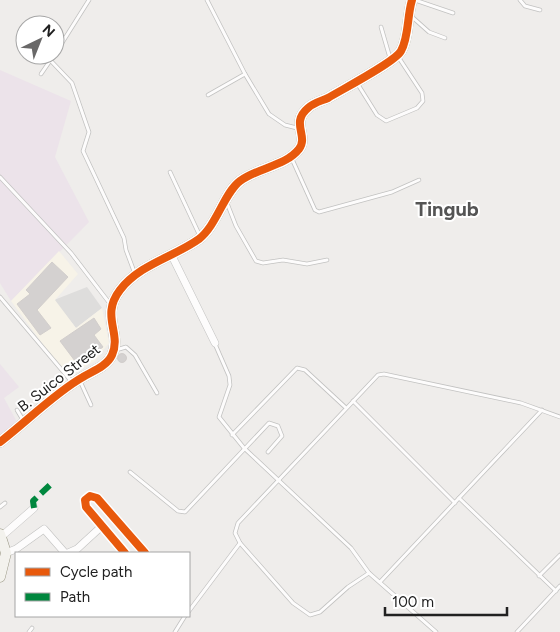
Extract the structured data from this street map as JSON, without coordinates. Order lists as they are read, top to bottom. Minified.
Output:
{"streets":{"street":["B. Suico Street"]},"districts":["Tingub"],"legend":["Cycle path","Path"],"scale_bar":"100 m","north":"top right"}
